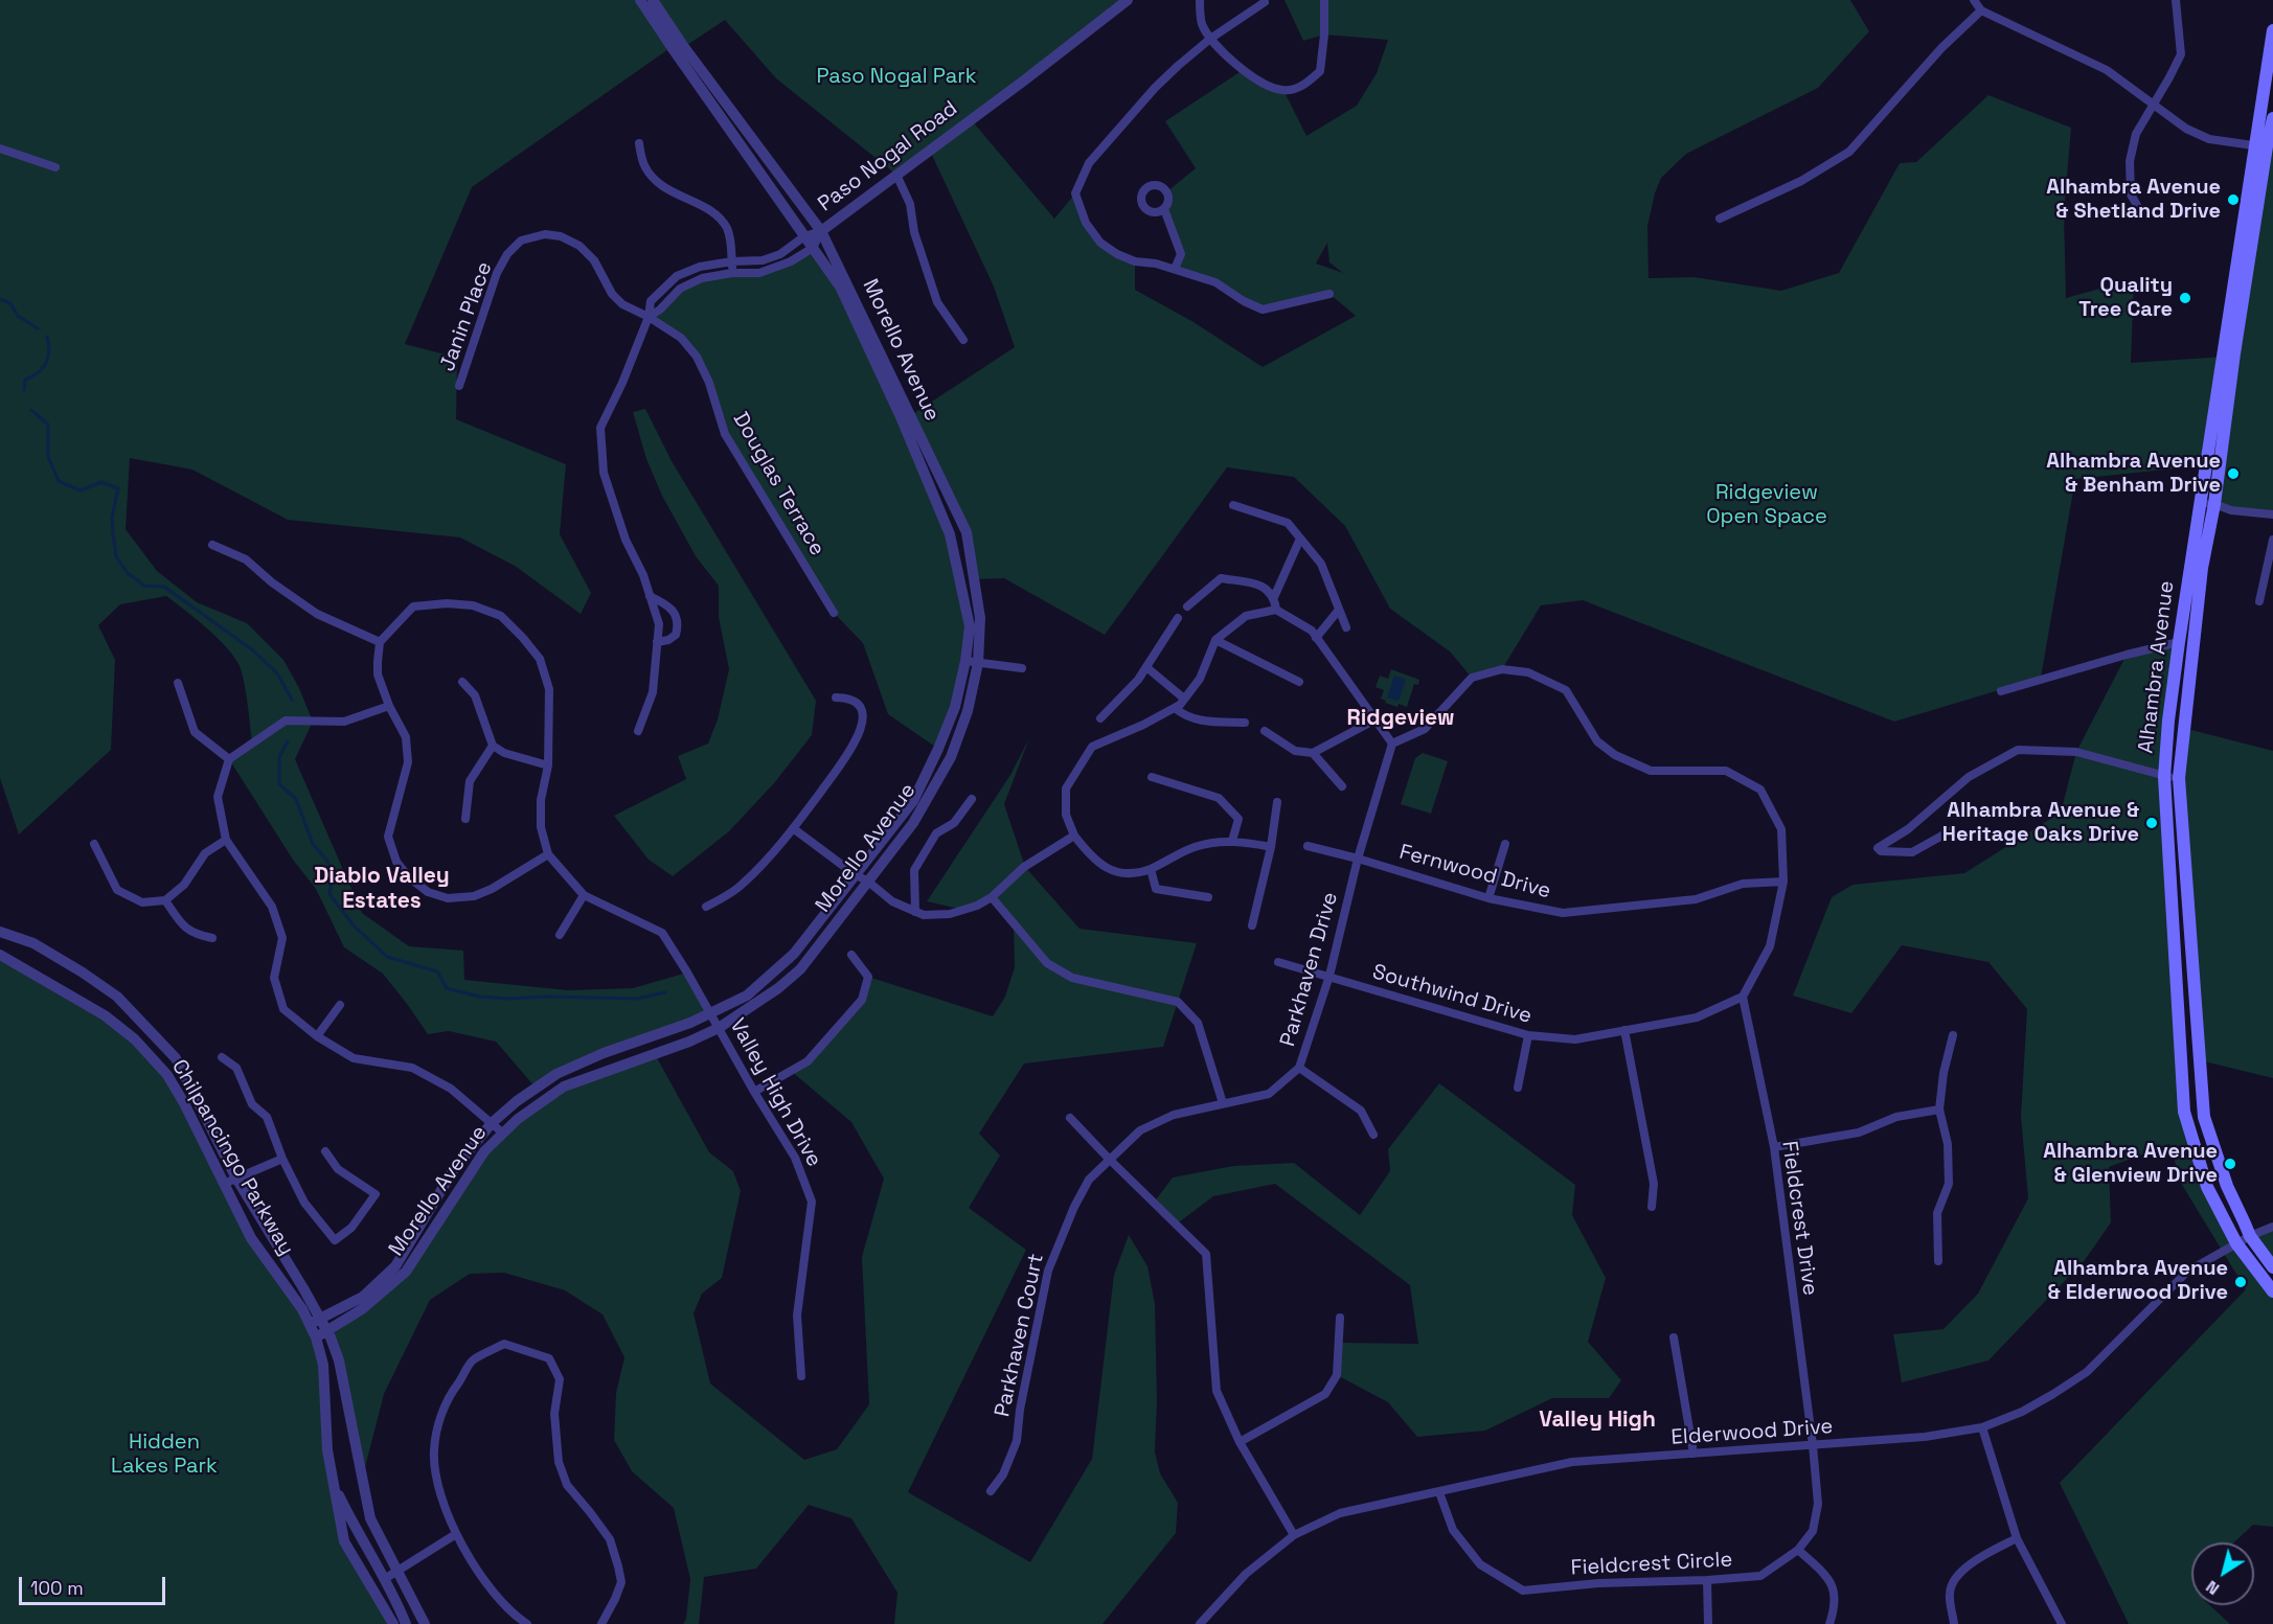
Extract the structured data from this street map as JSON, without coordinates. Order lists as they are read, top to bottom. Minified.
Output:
{"streets":{"main road":["Alhambra Avenue"],"street":["Paso Nogal Road","Janin Place","Morello Avenue","Douglas Terrace","Fernwood Drive","Parkhaven Drive","Southwind Drive","Valley High Drive","Chilpancingo Parkway","Fieldcrest Drive","Parkhaven Court","Elderwood Drive","Fieldcrest Circle"]},"crossings":[["Paso Nogal Road","Morello Avenue"],["Janin Place","Douglas Terrace"],["Morello Avenue","Valley High Drive"],["Morello Avenue","Chilpancingo Parkway"],["Alhambra Avenue","Elderwood Drive"],["Fernwood Drive","Parkhaven Drive"],["Parkhaven Drive","Southwind Drive"],["Parkhaven Drive","Parkhaven Court"],["Southwind Drive","Fieldcrest Drive"],["Fieldcrest Drive","Elderwood Drive"],["Fieldcrest Drive","Fieldcrest Circle"],["Elderwood Drive","Fieldcrest Circle"]],"districts":["Ridgeview","Diablo Valley Estates","Valley High"],"parks":["Paso Nogal Park","Ridgeview Open Space","Hidden Lakes Park"],"places":["Alhambra Avenue & Shetland Drive","Quality Tree Care","Alhambra Avenue & Benham Drive","Alhambra Avenue & Heritage Oaks Drive","Alhambra Avenue & Glenview Drive","Alhambra Avenue & Elderwood Drive"],"scale_bar":"100 m","north":"bottom left"}
